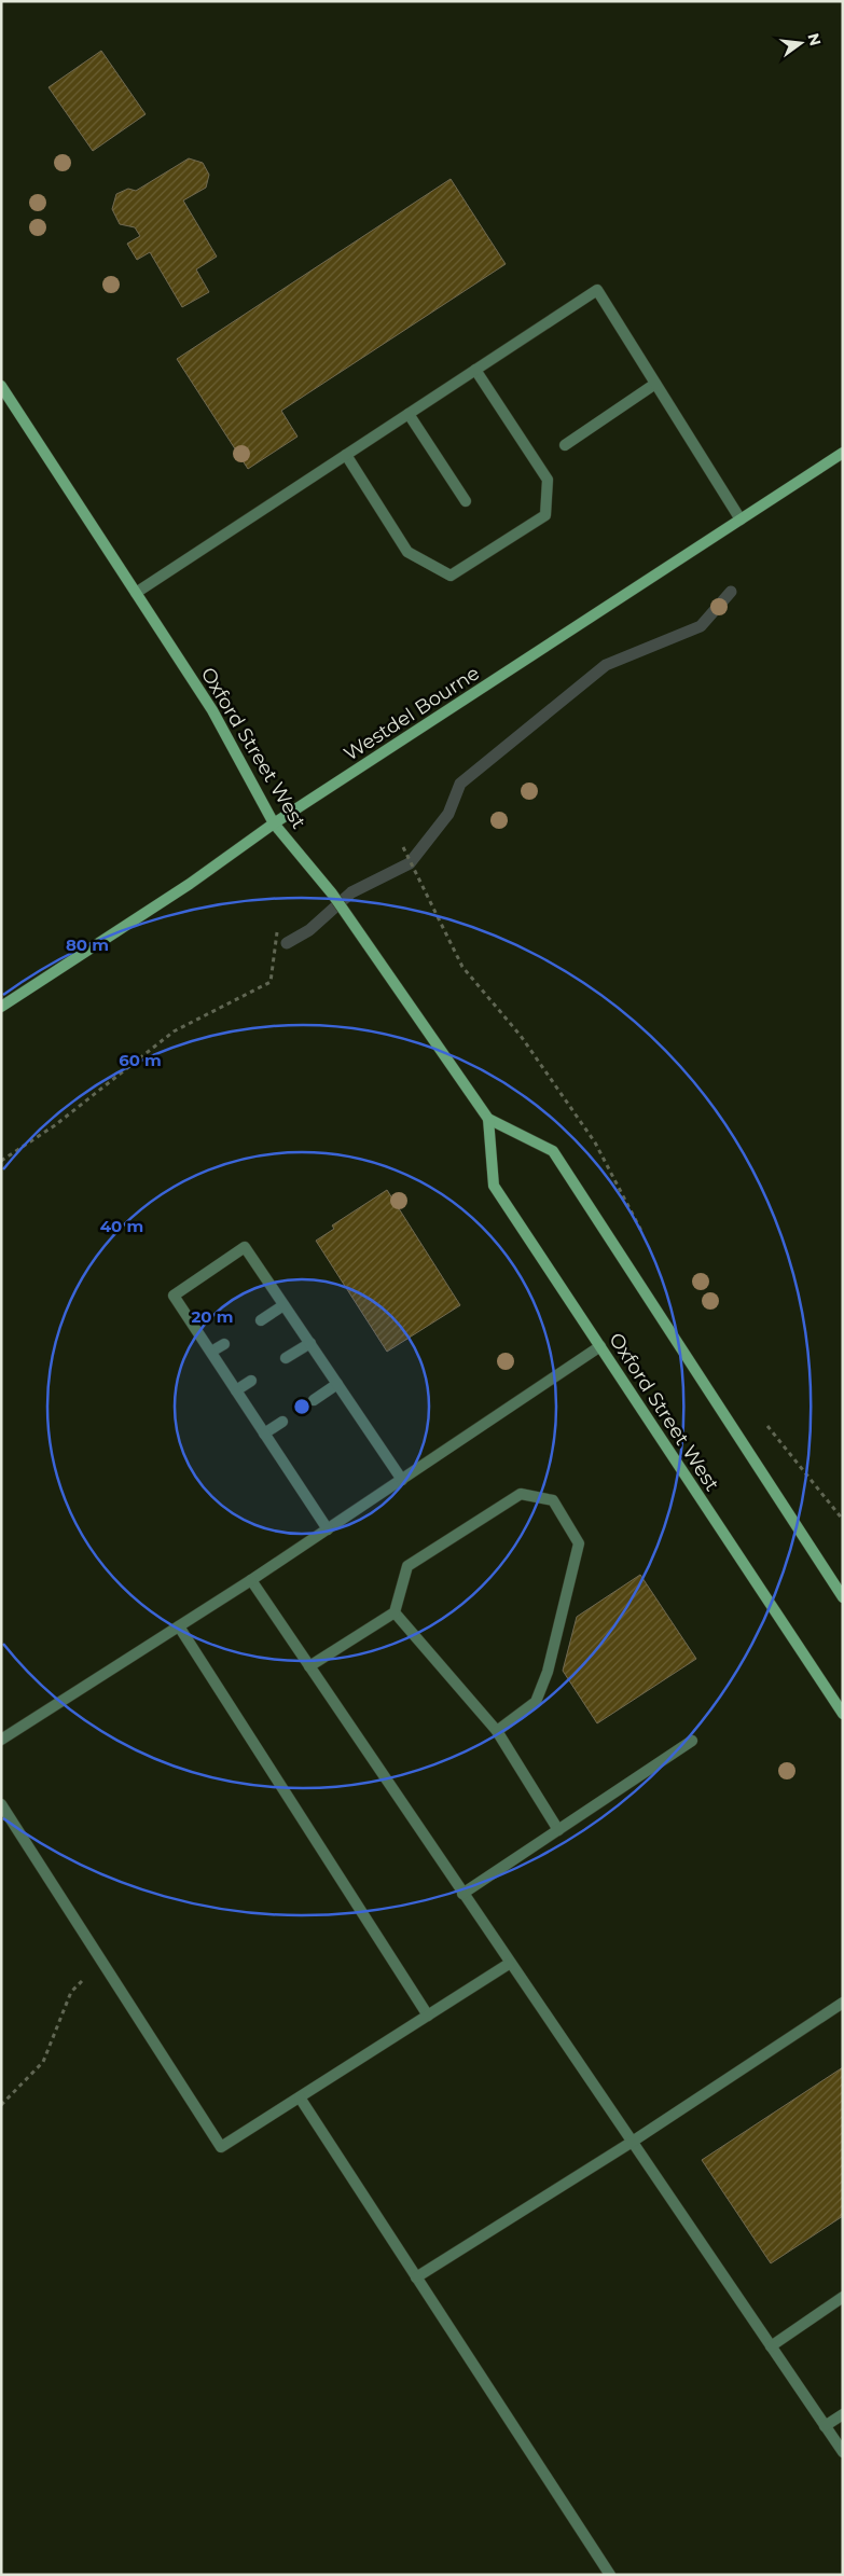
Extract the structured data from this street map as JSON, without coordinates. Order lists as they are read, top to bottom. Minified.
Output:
{"streets":{"main road":["Westdel Bourne","Oxford Street West"]},"crossings":[["Westdel Bourne","Oxford Street West"]],"north":"right","rings":["80 m","60 m","40 m","20 m"]}
